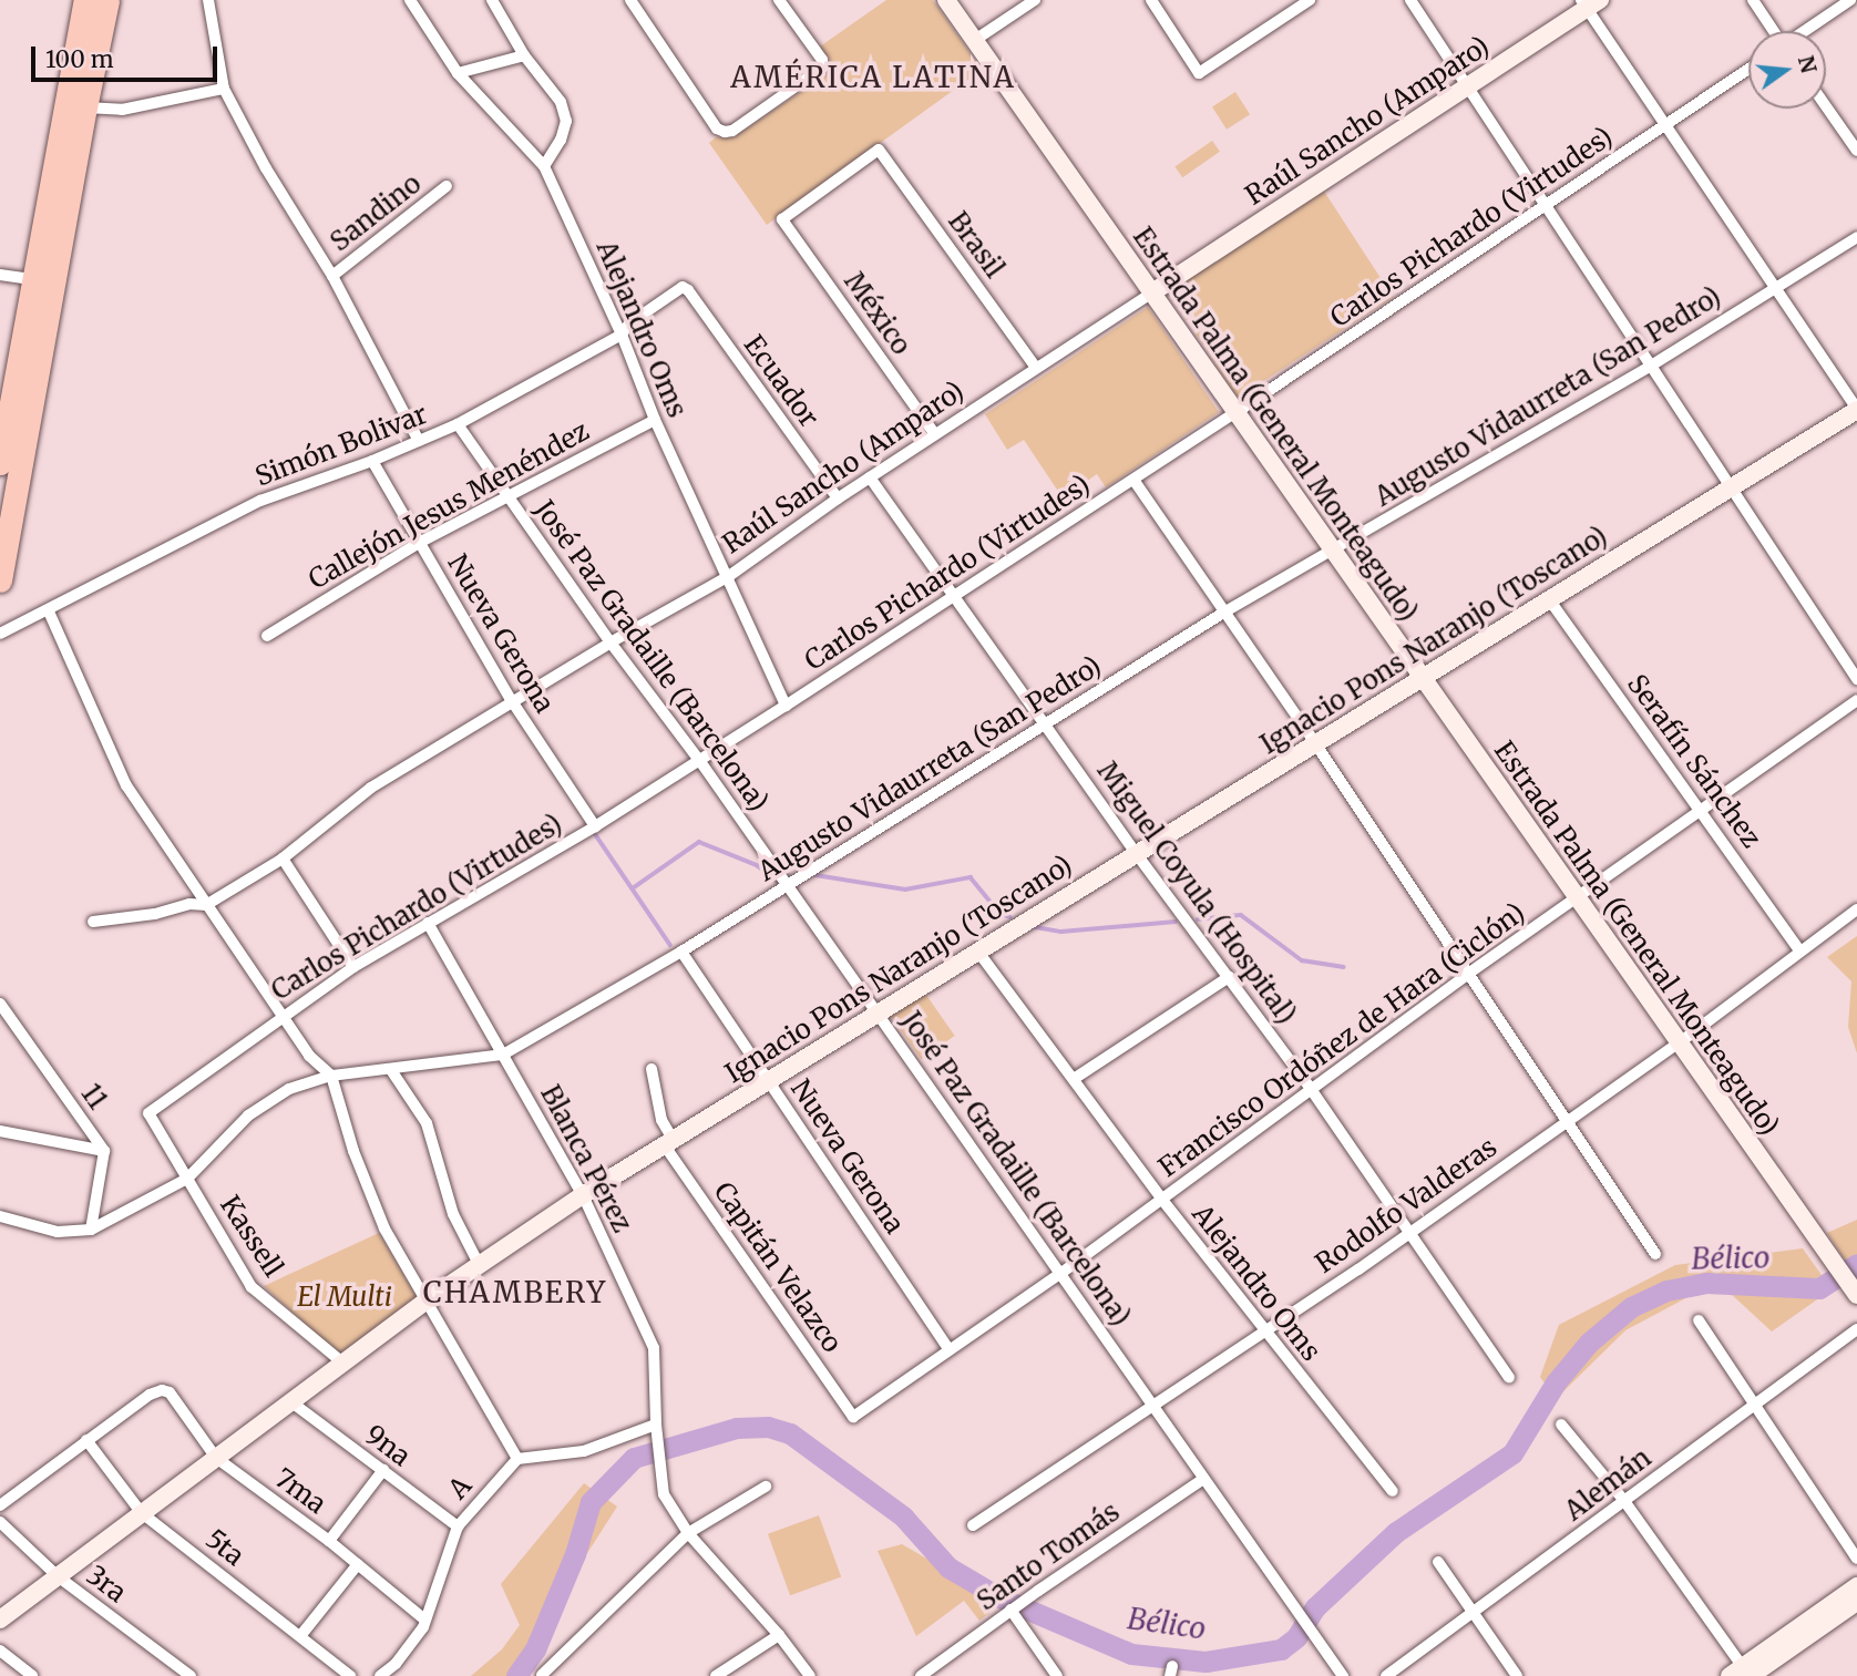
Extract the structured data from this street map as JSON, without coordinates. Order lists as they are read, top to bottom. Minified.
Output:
{"streets":{"street":["Raúl Sancho (Amparo)","Sandino","Carlos Pichardo (Virtudes)","Brasil","México","Alejandro Oms","Ecuador","Augusto Vidaurreta (San Pedro)","Estrada Palma (General Monteagudo)","Simón Bolivar","Callejón Jesus Menéndez","Nueva Gerona","Ignacio Pons Naranjo (Toscano)","José Paz Gradaille (Barcelona)","Serafín Sánchez","Miguel Coyula (Hospital)","Francisco Ordóñez de Hara (Ciclón)","11","Blanca Pérez","Rodolfo Valderas","Kassell","Capitán Velazco","9na","Alemán","A","7ma","5ta","Santo Tomás","3ra"]},"crossings":[["Raúl Sancho (Amparo)","Brasil"],["Raúl Sancho (Amparo)","México"],["Raúl Sancho (Amparo)","Alejandro Oms"],["Raúl Sancho (Amparo)","Ecuador"],["Raúl Sancho (Amparo)","Estrada Palma (General Monteagudo)"],["Raúl Sancho (Amparo)","Nueva Gerona"],["Raúl Sancho (Amparo)","José Paz Gradaille (Barcelona)"],["Raúl Sancho (Amparo)","Miguel Coyula (Hospital)"],["Carlos Pichardo (Virtudes)","Alejandro Oms"],["Carlos Pichardo (Virtudes)","Estrada Palma (General Monteagudo)"],["Carlos Pichardo (Virtudes)","Nueva Gerona"],["Carlos Pichardo (Virtudes)","José Paz Gradaille (Barcelona)"],["Carlos Pichardo (Virtudes)","Miguel Coyula (Hospital)"],["Carlos Pichardo (Virtudes)","Blanca Pérez"],["Carlos Pichardo (Virtudes)","Kassell"],["Brasil","México"],["Alejandro Oms","Simón Bolivar"],["Alejandro Oms","Callejón Jesus Menéndez"],["Alejandro Oms","Ignacio Pons Naranjo (Toscano)"],["Alejandro Oms","Francisco Ordóñez de Hara (Ciclón)"],["Alejandro Oms","Rodolfo Valderas"],["Ecuador","Simón Bolivar"],["Augusto Vidaurreta (San Pedro)","Estrada Palma (General Monteagudo)"],["Augusto Vidaurreta (San Pedro)","Nueva Gerona"],["Augusto Vidaurreta (San Pedro)","José Paz Gradaille (Barcelona)"],["Augusto Vidaurreta (San Pedro)","Miguel Coyula (Hospital)"],["Augusto Vidaurreta (San Pedro)","11"],["Augusto Vidaurreta (San Pedro)","Blanca Pérez"],["Augusto Vidaurreta (San Pedro)","Kassell"],["Estrada Palma (General Monteagudo)","Ignacio Pons Naranjo (Toscano)"],["Estrada Palma (General Monteagudo)","Francisco Ordóñez de Hara (Ciclón)"],["Estrada Palma (General Monteagudo)","Rodolfo Valderas"],["Simón Bolivar","Nueva Gerona"],["Simón Bolivar","José Paz Gradaille (Barcelona)"],["Callejón Jesus Menéndez","Nueva Gerona"],["Callejón Jesus Menéndez","José Paz Gradaille (Barcelona)"],["Nueva Gerona","Ignacio Pons Naranjo (Toscano)"],["Nueva Gerona","Francisco Ordóñez de Hara (Ciclón)"],["Ignacio Pons Naranjo (Toscano)","José Paz Gradaille (Barcelona)"],["Ignacio Pons Naranjo (Toscano)","Serafín Sánchez"],["Ignacio Pons Naranjo (Toscano)","Miguel Coyula (Hospital)"],["Ignacio Pons Naranjo (Toscano)","Blanca Pérez"],["Ignacio Pons Naranjo (Toscano)","Kassell"],["Ignacio Pons Naranjo (Toscano)","Capitán Velazco"],["Ignacio Pons Naranjo (Toscano)","9na"],["Ignacio Pons Naranjo (Toscano)","7ma"],["Ignacio Pons Naranjo (Toscano)","5ta"],["Ignacio Pons Naranjo (Toscano)","3ra"],["José Paz Gradaille (Barcelona)","Francisco Ordóñez de Hara (Ciclón)"],["José Paz Gradaille (Barcelona)","Rodolfo Valderas"],["José Paz Gradaille (Barcelona)","Santo Tomás"],["Serafín Sánchez","Francisco Ordóñez de Hara (Ciclón)"],["Serafín Sánchez","Rodolfo Valderas"],["Miguel Coyula (Hospital)","Francisco Ordóñez de Hara (Ciclón)"],["Miguel Coyula (Hospital)","Rodolfo Valderas"],["Francisco Ordóñez de Hara (Ciclón)","Capitán Velazco"],["9na","A"],["A","7ma"],["7ma","5ta"]],"districts":["AMÉRICA LATINA","CHAMBERY"],"water":["Bélico"],"parks":["El Multi"],"scale_bar":"100 m","north":"right"}
